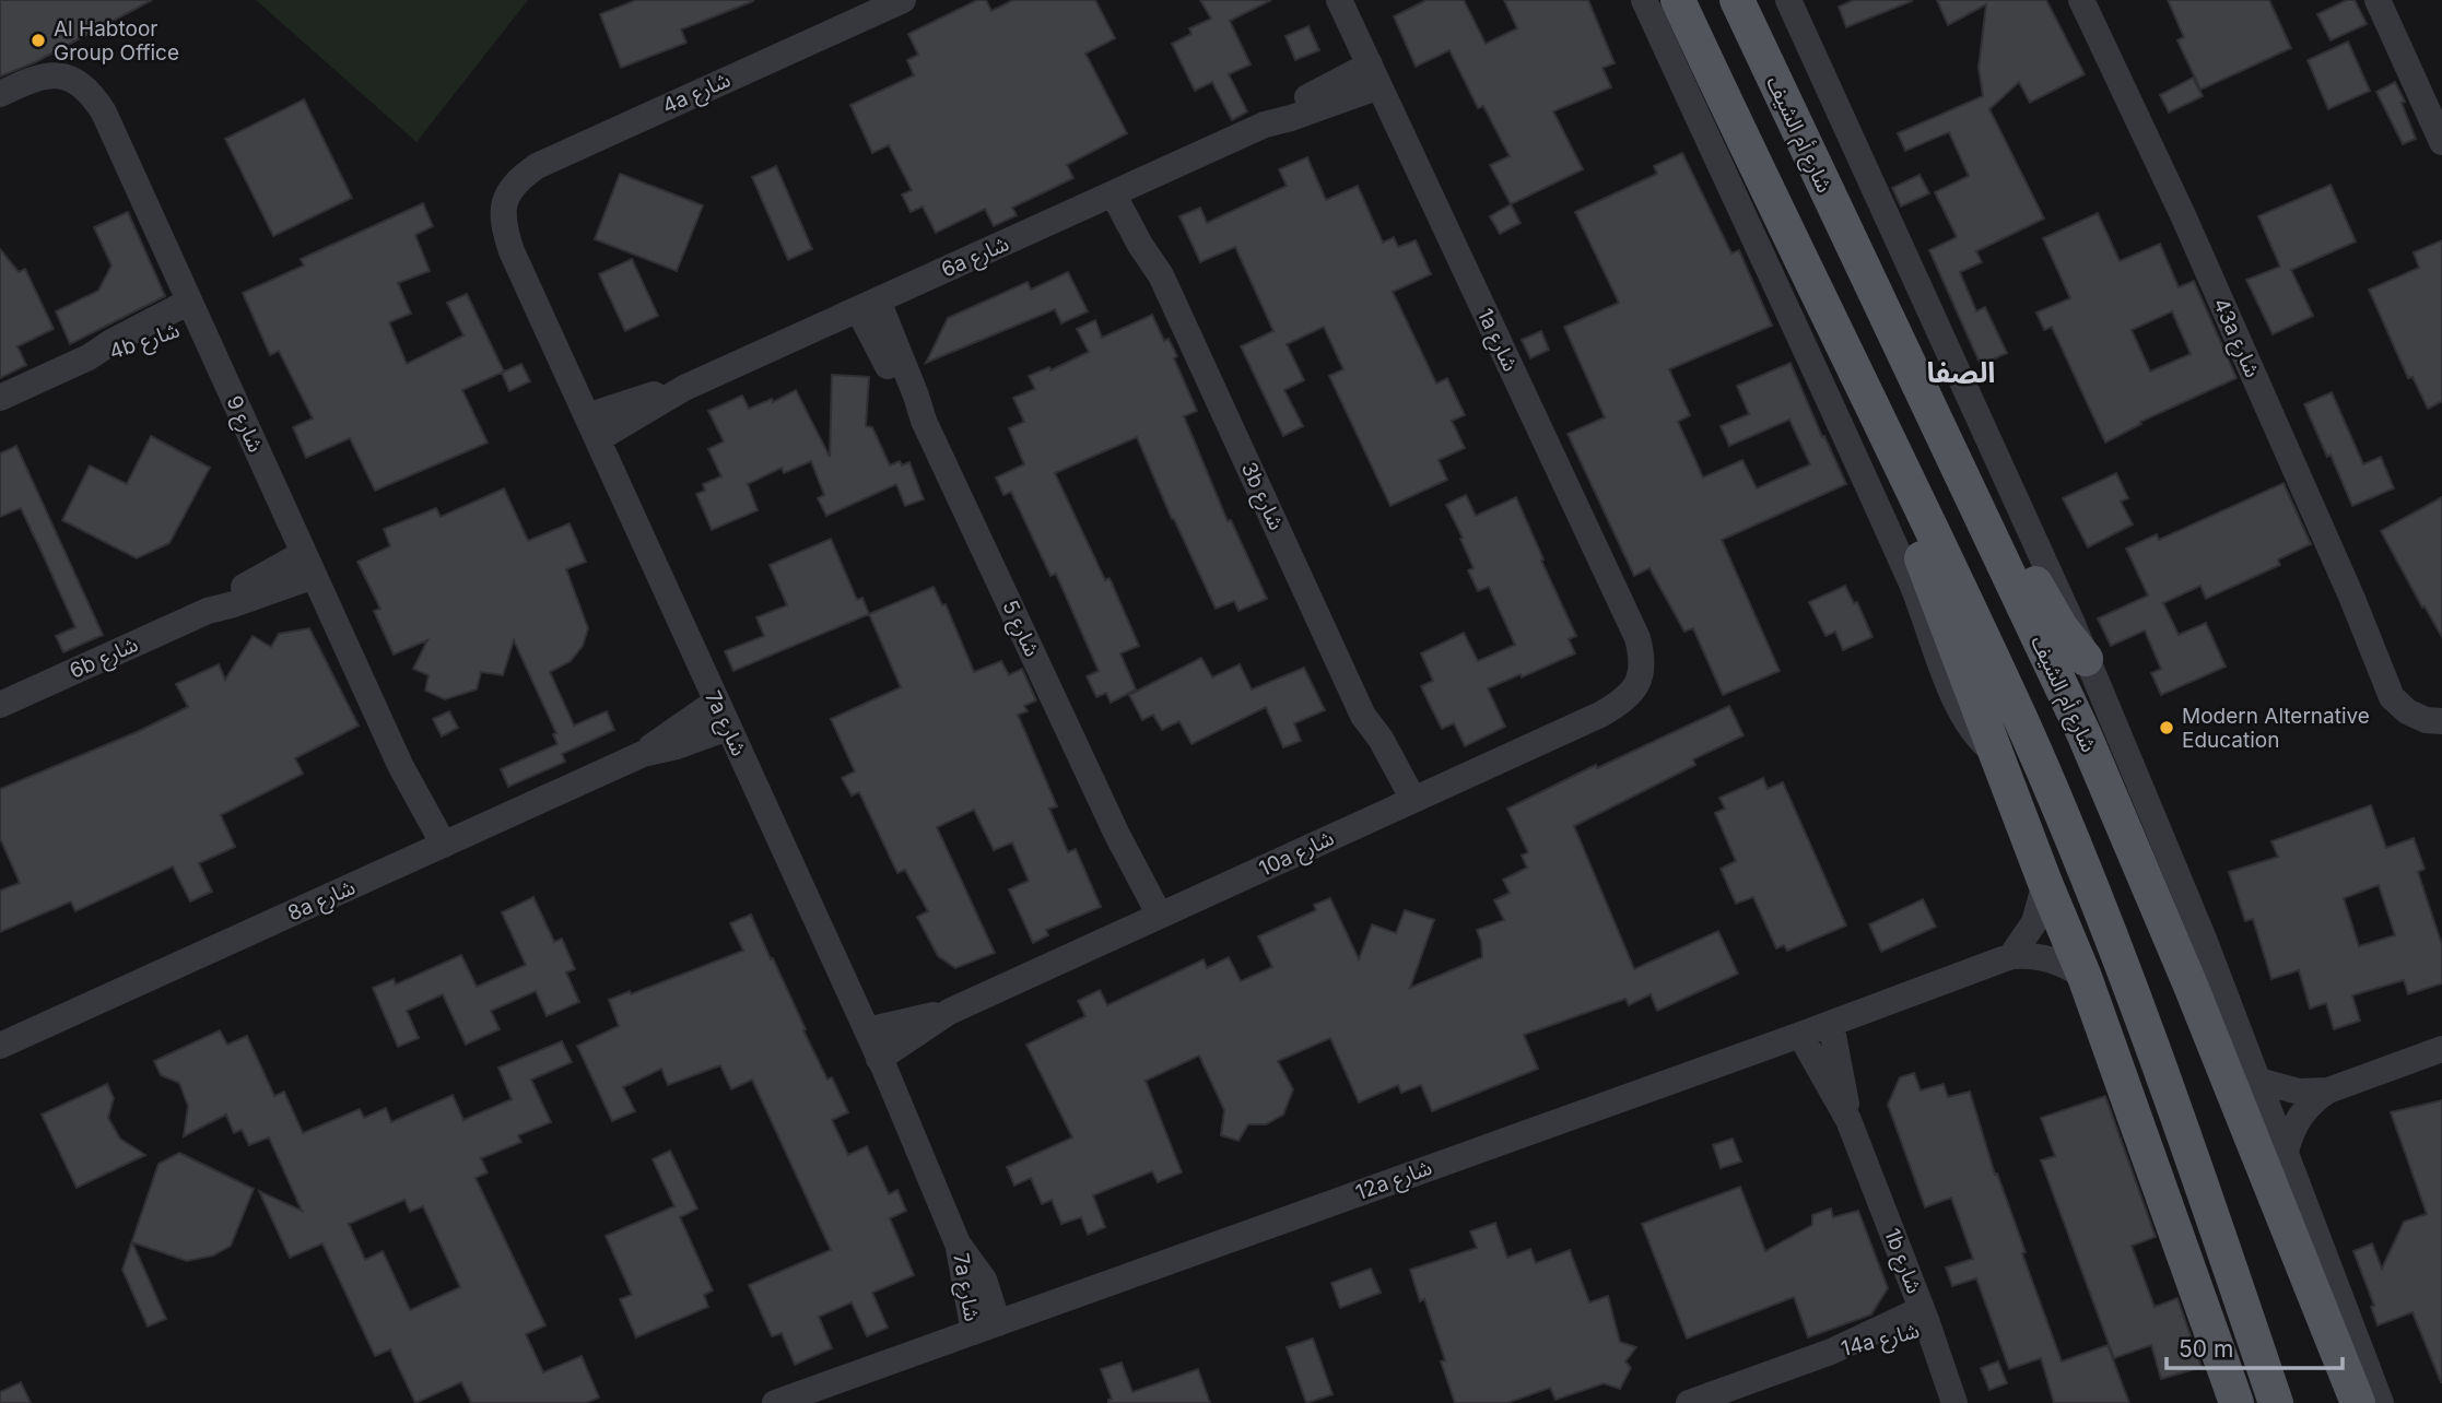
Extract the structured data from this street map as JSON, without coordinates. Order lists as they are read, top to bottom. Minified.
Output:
{"streets":{"main road":["شارع أم الشيف"],"street":["4a شارع","6a شارع","43a شارع","1a شارع","4b شارع","شارع 9","3b شارع","شارع 5","6b شارع","7a شارع","10a شارع","8a شارع","12a شارع","1b شارع","14a شارع"]},"crossings":[["4a شارع","7a شارع"],["6a شارع","1a شارع"],["6a شارع","3b شارع"],["6a شارع","شارع 5"],["6a شارع","7a شارع"],["1a شارع","10a شارع"],["4b شارع","شارع 9"],["شارع 9","6b شارع"],["شارع 9","8a شارع"],["3b شارع","10a شارع"],["شارع 5","10a شارع"],["7a شارع","10a شارع"],["7a شارع","8a شارع"],["7a شارع","12a شارع"],["12a شارع","1b شارع"],["1b شارع","14a شارع"]],"districts":["الصفا"],"places":["Al Habtoor Group Office","Modern Alternative Education"],"scale_bar":"50 m"}
